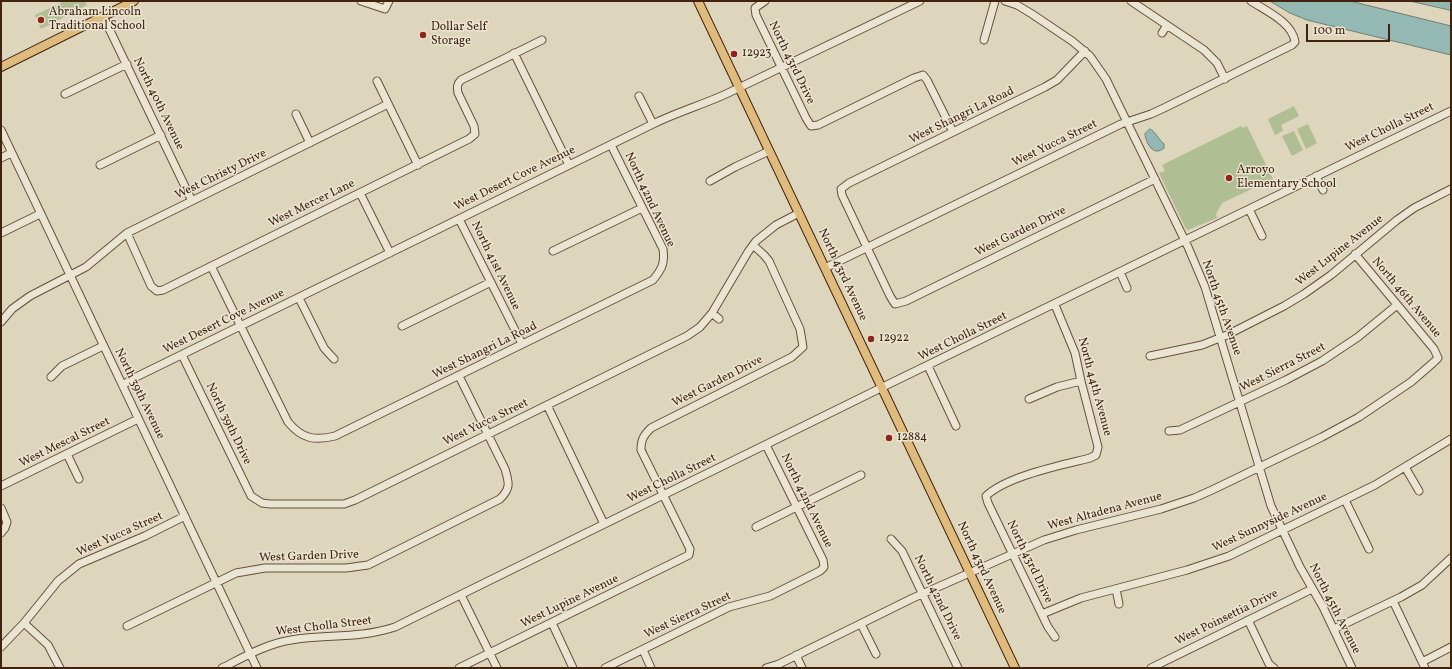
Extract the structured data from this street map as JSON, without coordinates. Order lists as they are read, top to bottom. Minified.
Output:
{"streets":{"main road":["North 43rd Avenue"],"street":["North 43rd Drive","North 40th Avenue","West Shangri La Road","West Cholla Street","West Yucca Street","West Christy Drive","West Desert Cove Avenue","North 42nd Avenue","West Mercer Lane","West Garden Drive","West Lupine Avenue","North 41st Avenue","North 46th Avenue","North 45th Avenue","West Sierra Street","North 44th Avenue","North 39th Avenue","North 39th Drive","West Mescal Street","West Altadena Avenue","West Sunnyside Avenue","North 42nd Drive","West Poinsettia Drive"]},"crossings":[["North 43rd Drive","West Shangri La Road"],["North 43rd Drive","West Desert Cove Avenue"],["North 43rd Drive","North 44th Avenue"],["North 43rd Drive","West Altadena Avenue"],["North 43rd Drive","West Sunnyside Avenue"],["North 40th Avenue","West Christy Drive"],["West Shangri La Road","West Yucca Street"],["West Shangri La Road","West Desert Cove Avenue"],["West Shangri La Road","North 42nd Avenue"],["West Shangri La Road","West Garden Drive"],["West Shangri La Road","North 41st Avenue"],["West Shangri La Road","North 45th Avenue"],["West Cholla Street","North 42nd Avenue"],["West Cholla Street","West Garden Drive"],["West Cholla Street","West Lupine Avenue"],["West Cholla Street","North 43rd Avenue"],["West Cholla Street","North 45th Avenue"],["West Cholla Street","North 44th Avenue"],["West Cholla Street","North 39th Avenue"],["West Yucca Street","West Garden Drive"],["West Yucca Street","North 43rd Avenue"],["West Yucca Street","North 45th Avenue"],["West Yucca Street","North 39th Avenue"],["West Yucca Street","North 39th Drive"],["West Christy Drive","West Mercer Lane"],["West Christy Drive","North 39th Avenue"],["West Desert Cove Avenue","North 42nd Avenue"],["West Desert Cove Avenue","North 41st Avenue"],["West Desert Cove Avenue","North 43rd Avenue"],["West Desert Cove Avenue","North 39th Avenue"],["West Desert Cove Avenue","North 39th Drive"],["North 42nd Avenue","West Sierra Street"],["West Garden Drive","West Lupine Avenue"],["West Garden Drive","North 45th Avenue"],["West Garden Drive","North 39th Avenue"],["West Lupine Avenue","North 46th Avenue"],["West Lupine Avenue","North 45th Avenue"],["North 43rd Avenue","West Altadena Avenue"],["North 46th Avenue","West Sierra Street"],["North 46th Avenue","West Altadena Avenue"],["North 45th Avenue","West Sierra Street"],["North 45th Avenue","West Altadena Avenue"],["North 45th Avenue","West Sunnyside Avenue"],["North 45th Avenue","West Poinsettia Drive"],["North 39th Avenue","West Mescal Street"],["West Altadena Avenue","North 42nd Drive"]],"places":["Abraham Lincoln Traditional School","Dollar Self Storage","12923","Arroyo Elementary School","12922","12884"],"scale_bar":"100 m"}
